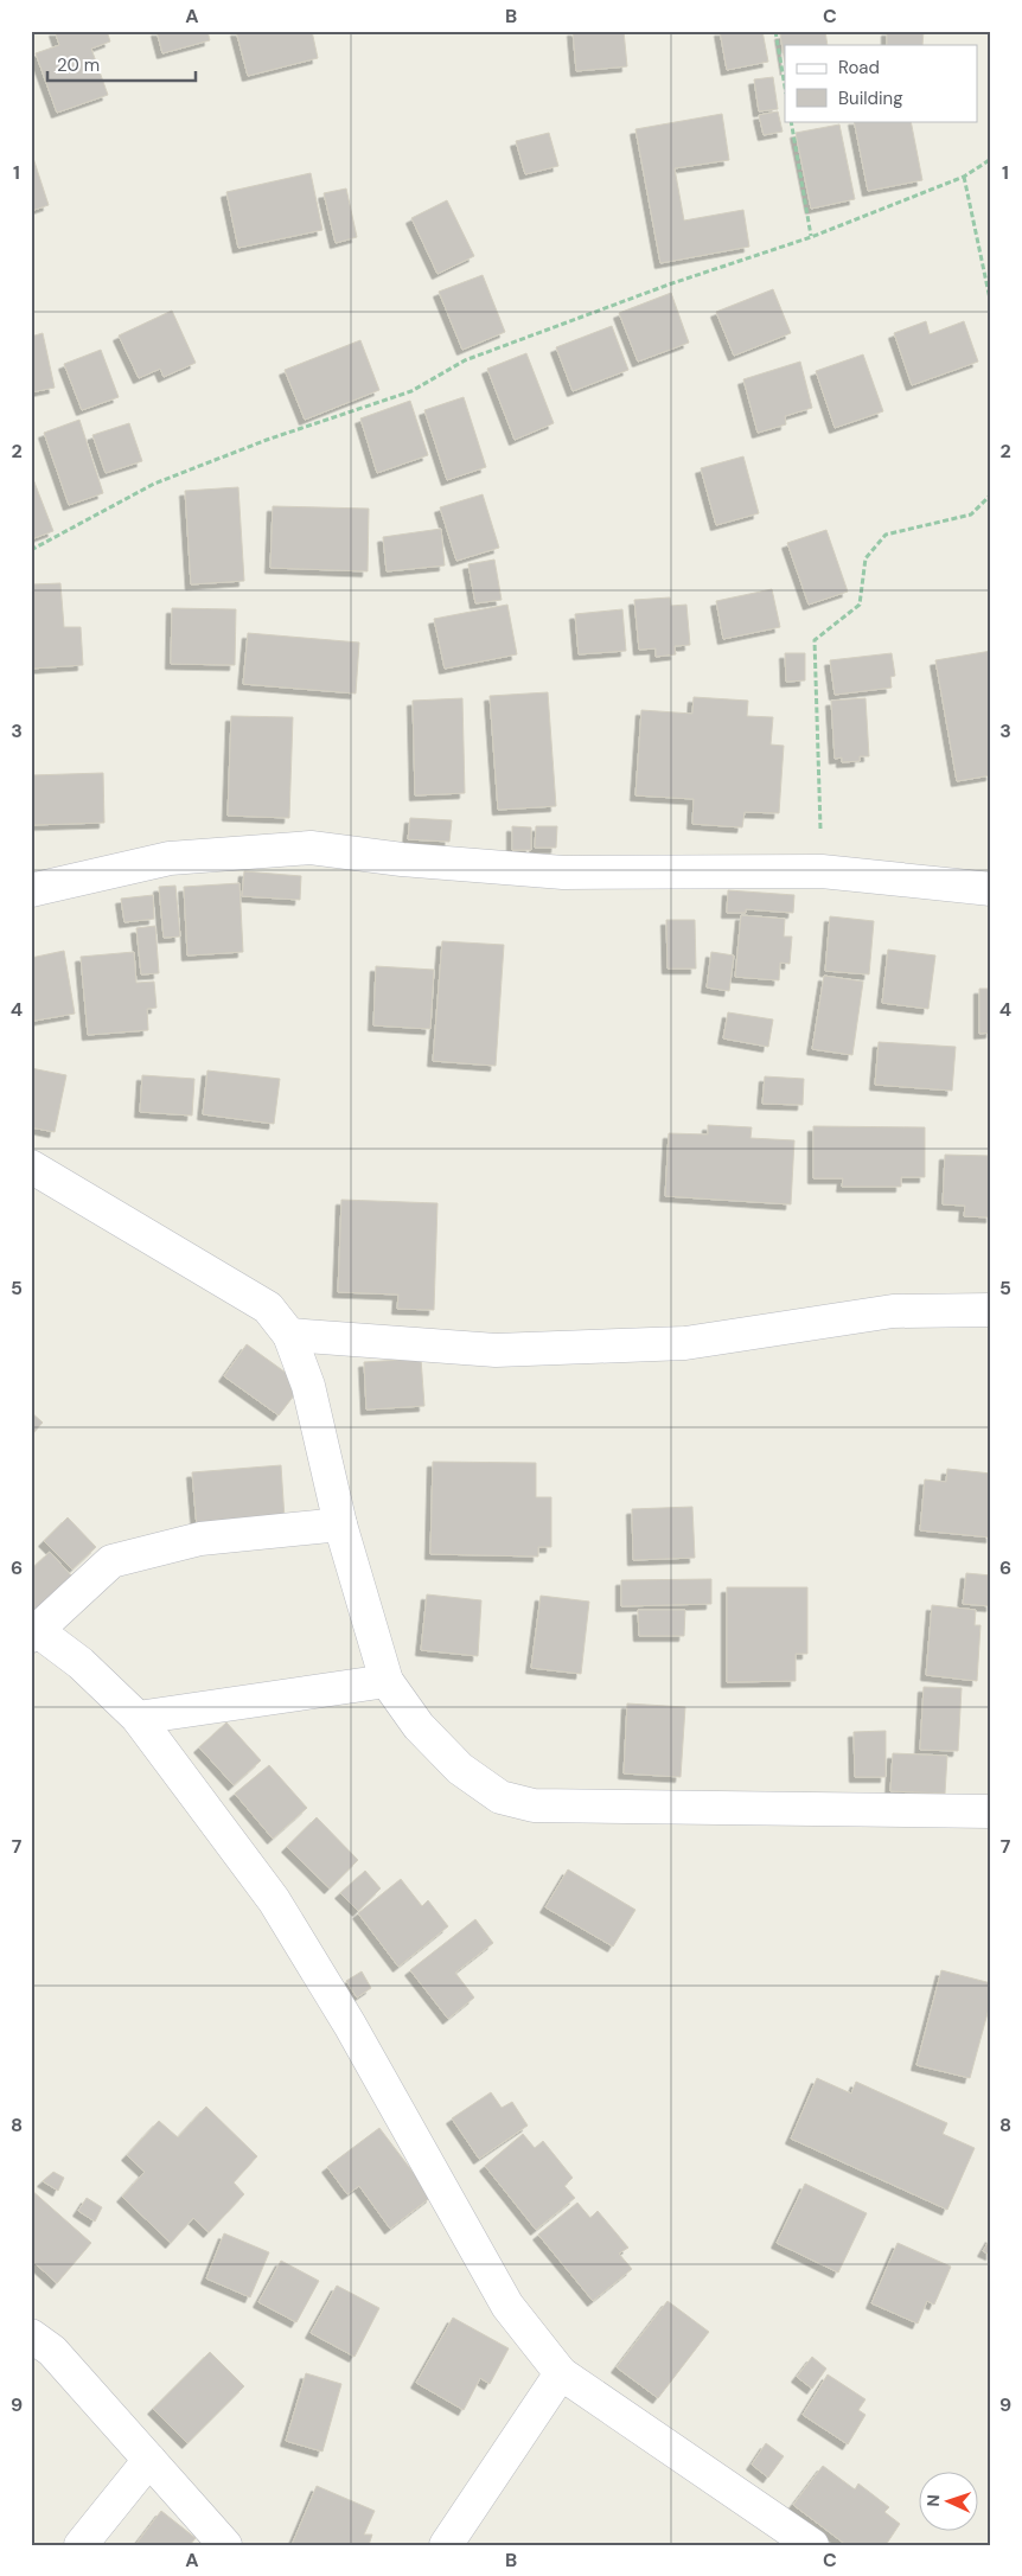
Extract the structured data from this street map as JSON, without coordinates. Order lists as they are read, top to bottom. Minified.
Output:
{"legend":["Road","Building"],"scale_bar":"20 m","north":"left","grid":{"columns":["A","B","C"],"rows":["1","2","3","4","5","6","7","8","9"]}}
